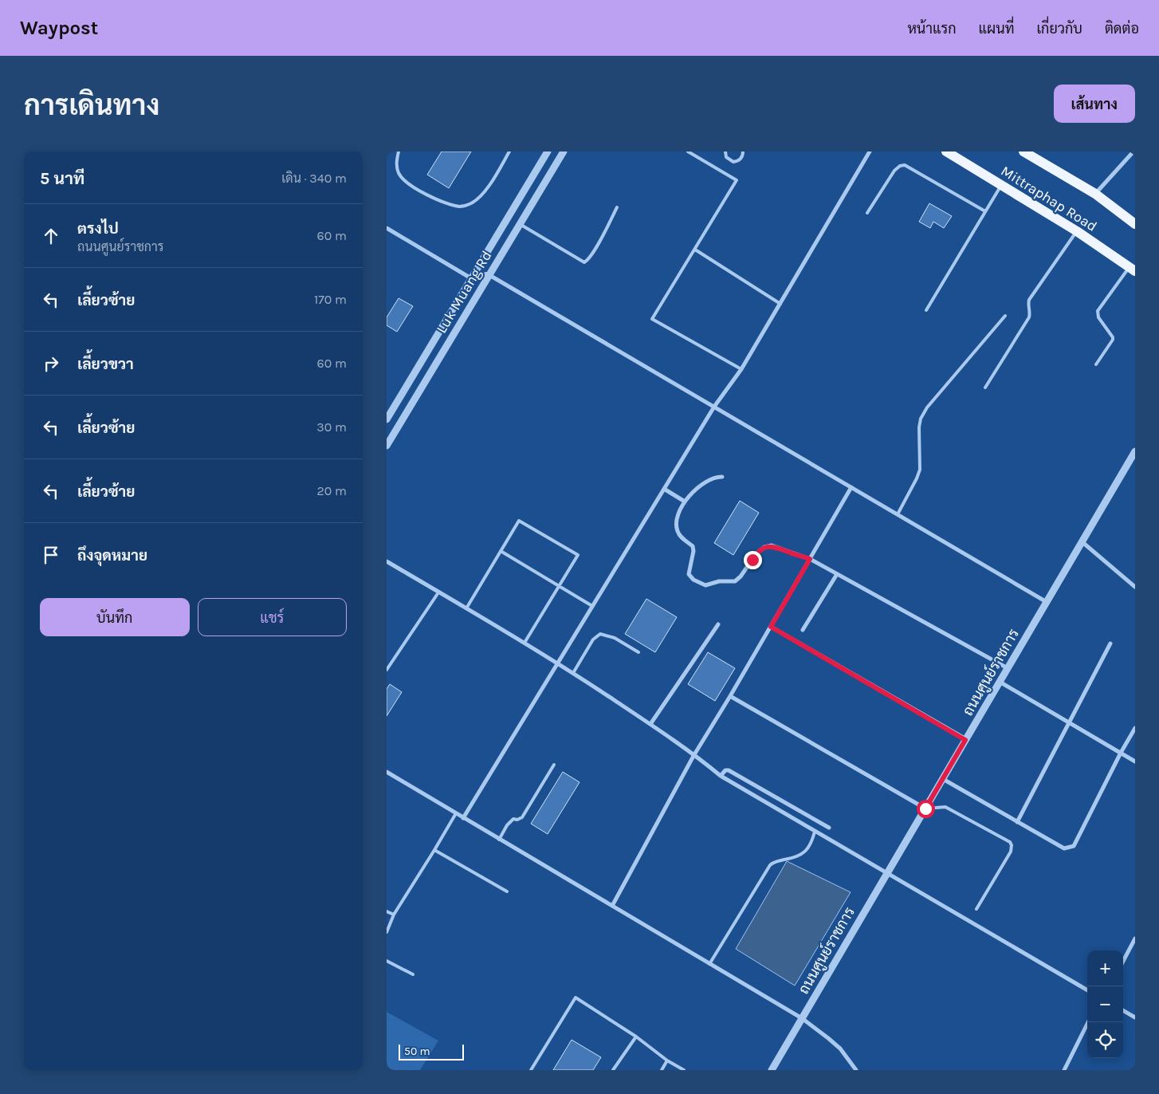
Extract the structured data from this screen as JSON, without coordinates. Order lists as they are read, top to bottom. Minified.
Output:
{"streets":{"main road":["Mittraphap Road"],"street":["Luk Muang Rd","ถนนศูนย์ราชการ"]},"scale_bar":"50 m","page":{"header":"Waypost","nav":["หน้าแรก","แผนที่","เกี่ยวกับ","ติดต่อ"],"buttons":["เส้นทาง",["บันทึก","แชร์"]],"title":"การเดินทาง","heading":["5 นาที","เดิน · 340 m"],"list":[["ตรงไป","ถนนศูนย์ราชการ","60 m"],["เลี้ยวซ้าย","170 m"],["เลี้ยวขวา","60 m"],["เลี้ยวซ้าย","30 m"],["เลี้ยวซ้าย","20 m"],"ถึงจุดหมาย"],"map_buttons":["+","−"],"scale":"50 m"}}
